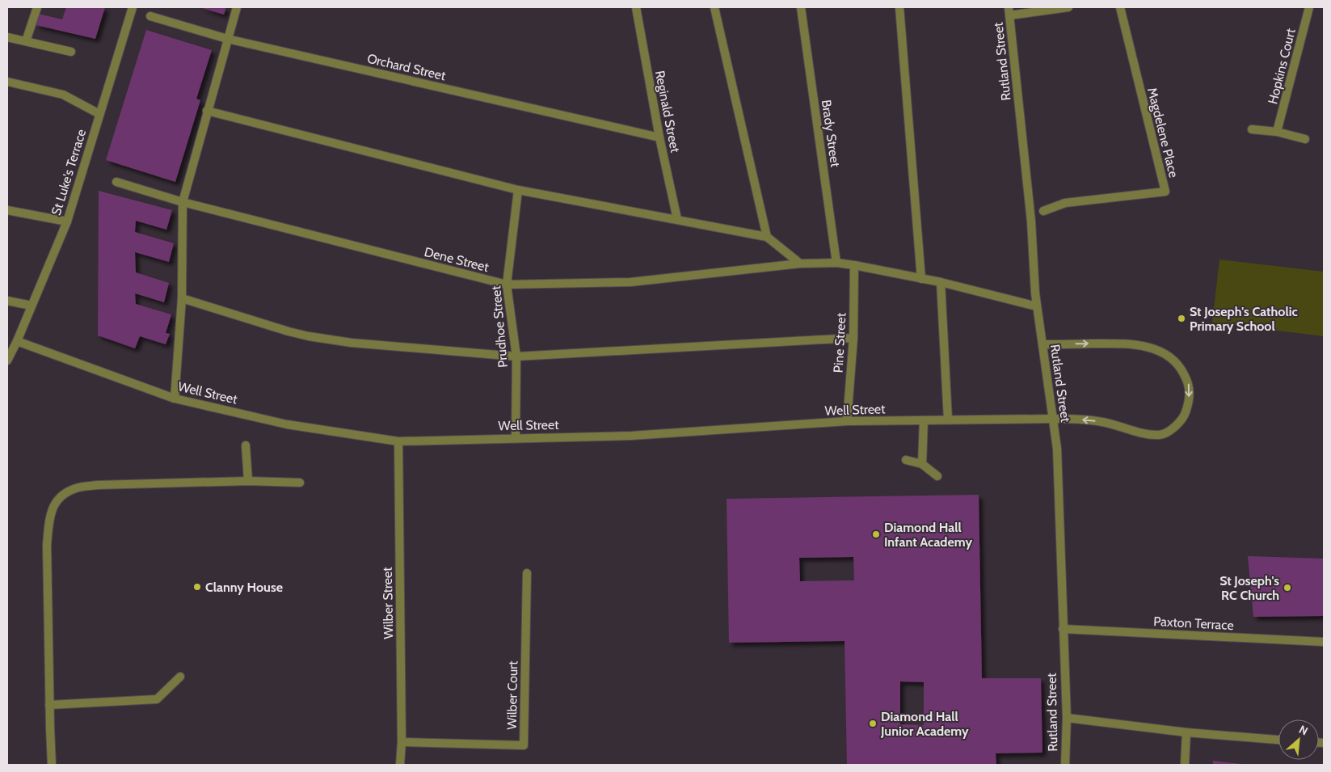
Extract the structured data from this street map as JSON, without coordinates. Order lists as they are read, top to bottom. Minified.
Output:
{"streets":{"street":["Rutland Street","Hopkins Court","Orchard Street","Reginald Street","Magdelene Place","Brady Street","St Luke's Terrace","Dene Street","Prudhoe Street","Pine Street","Well Street","Wilber Street","Paxton Terrace","Wilber Court"]},"crossings":[["Rutland Street","Dene Street"],["Rutland Street","Well Street"],["Rutland Street","Paxton Terrace"],["Orchard Street","Reginald Street"],["Brady Street","Dene Street"],["St Luke's Terrace","Well Street"],["Dene Street","Prudhoe Street"],["Dene Street","Pine Street"],["Prudhoe Street","Well Street"],["Pine Street","Well Street"],["Well Street","Wilber Street"],["Wilber Street","Wilber Court"]],"places":["St Joseph's Catholic Primary School","Diamond Hall Infant Academy","Clanny House","St Joseph's RC Church","Diamond Hall Junior Academy"],"north":"top right"}
